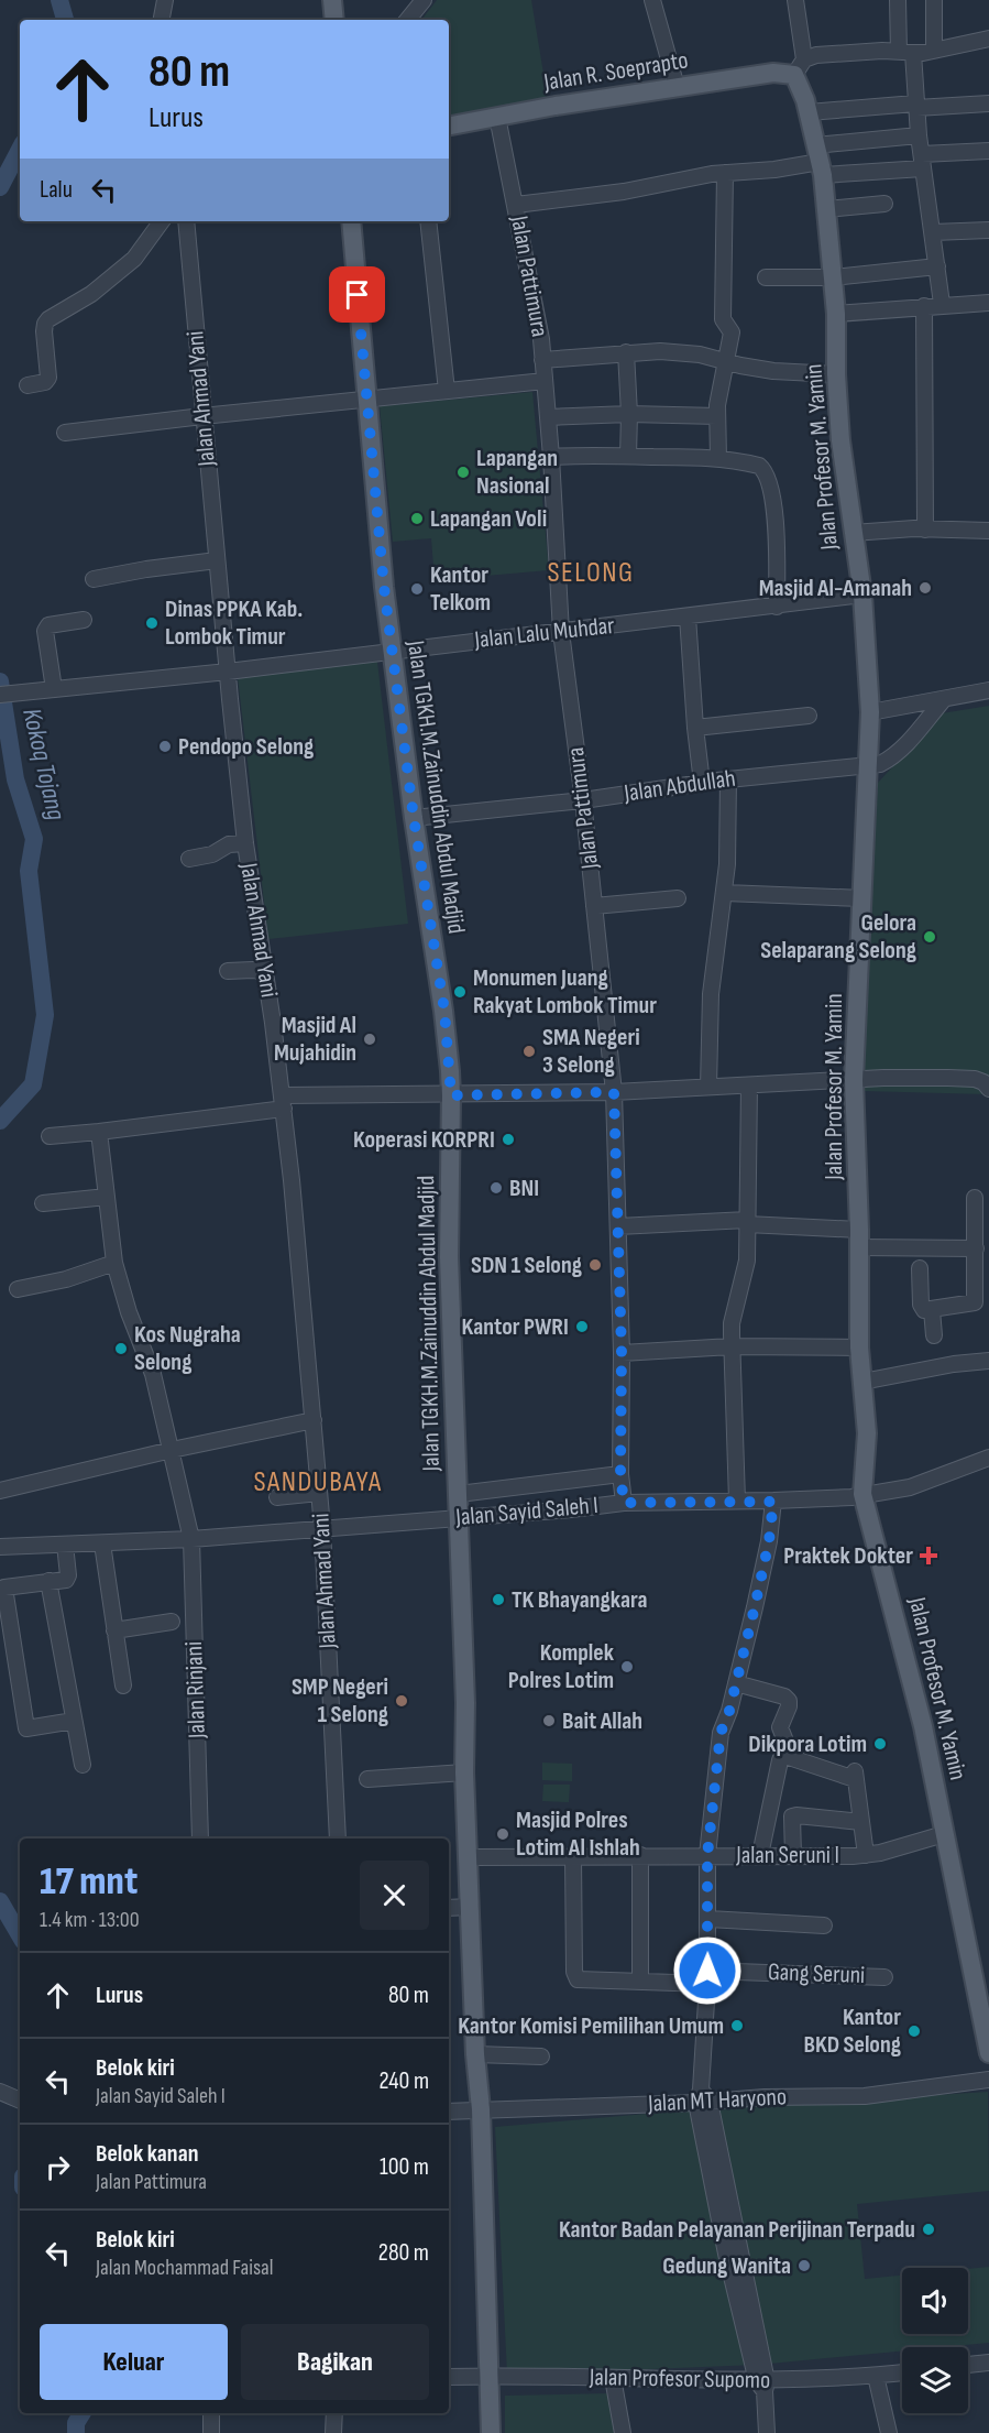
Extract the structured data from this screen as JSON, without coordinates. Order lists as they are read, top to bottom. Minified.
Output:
{"streets":{"main road":["Jalan R. Soeprapto","Jalan Profesor M. Yamin","Jalan TGKH.M.Zainuddin Abdul Madjid"],"street":["Jalan Pattimura","Jalan Ahmad Yani","Jalan Lalu Muhdar","Jalan Abdullah","Jalan Sayid Saleh I","Jalan Rinjani","Jalan Seruni I","Gang Seruni","Jalan MT Haryono","Jalan Profesor Supomo"]},"crossings":[["Jalan R. Soeprapto","Jalan Pattimura"],["Jalan R. Soeprapto","Jalan Profesor M. Yamin"],["Jalan Pattimura","Jalan Lalu Muhdar"],["Jalan Pattimura","Jalan Abdullah"],["Jalan Pattimura","Jalan Sayid Saleh I"],["Jalan Ahmad Yani","Jalan Lalu Muhdar"],["Jalan Ahmad Yani","Jalan Sayid Saleh I"],["Jalan Profesor M. Yamin","Jalan Lalu Muhdar"],["Jalan Profesor M. Yamin","Jalan Abdullah"],["Jalan Profesor M. Yamin","Jalan Sayid Saleh I"],["Jalan Profesor M. Yamin","Jalan Seruni I"],["Jalan Lalu Muhdar","Jalan TGKH.M.Zainuddin Abdul Madjid"],["Jalan Abdullah","Jalan TGKH.M.Zainuddin Abdul Madjid"],["Jalan TGKH.M.Zainuddin Abdul Madjid","Jalan Sayid Saleh I"],["Jalan TGKH.M.Zainuddin Abdul Madjid","Jalan Seruni I"],["Jalan TGKH.M.Zainuddin Abdul Madjid","Jalan MT Haryono"],["Jalan TGKH.M.Zainuddin Abdul Madjid","Jalan Profesor Supomo"],["Jalan Sayid Saleh I","Jalan Rinjani"],["Jalan Seruni I","Gang Seruni"]],"districts":["SELONG","SANDUBAYA"],"water":["Kokoq Tojang"],"places":{"other":["Lapangan Nasional","Lapangan Voli","Masjid Al-Amanah","Kantor Telkom","Dinas PPKA Kab. Lombok Timur","Pendopo Selong","Gelora Selaparang Selong","Monumen Juang Rakyat Lombok Timur","Masjid Al Mujahidin","SMA Negeri 3 Selong","Koperasi KORPRI","BNI","SDN 1 Selong","Kantor PWRI","Kos Nugraha Selong","TK Bhayangkara","Komplek Polres Lotim","SMP Negeri 1 Selong","Bait Allah","Dikpora Lotim","Masjid Polres Lotim Al Ishlah","Kantor Komisi Pemilihan Umum","Kantor BKD Selong","Kantor Badan Pelayanan Perijinan Terpadu","Gedung Wanita"],"health":["Praktek Dokter"]},"page":{"turn":["80 m","Lurus"],"then":"Lalu","heading":["17 mnt","1.4 km · 13:00"],"list":[{"name":"Lurus","value":"80 m"},{"name":"Belok kiri","note":"Jalan Sayid Saleh I","value":"240 m"},{"name":"Belok kanan","note":"Jalan Pattimura","value":"100 m"},{"name":"Belok kiri","note":"Jalan Mochammad Faisal","value":"280 m"}],"buttons":["Keluar","Bagikan"]}}
